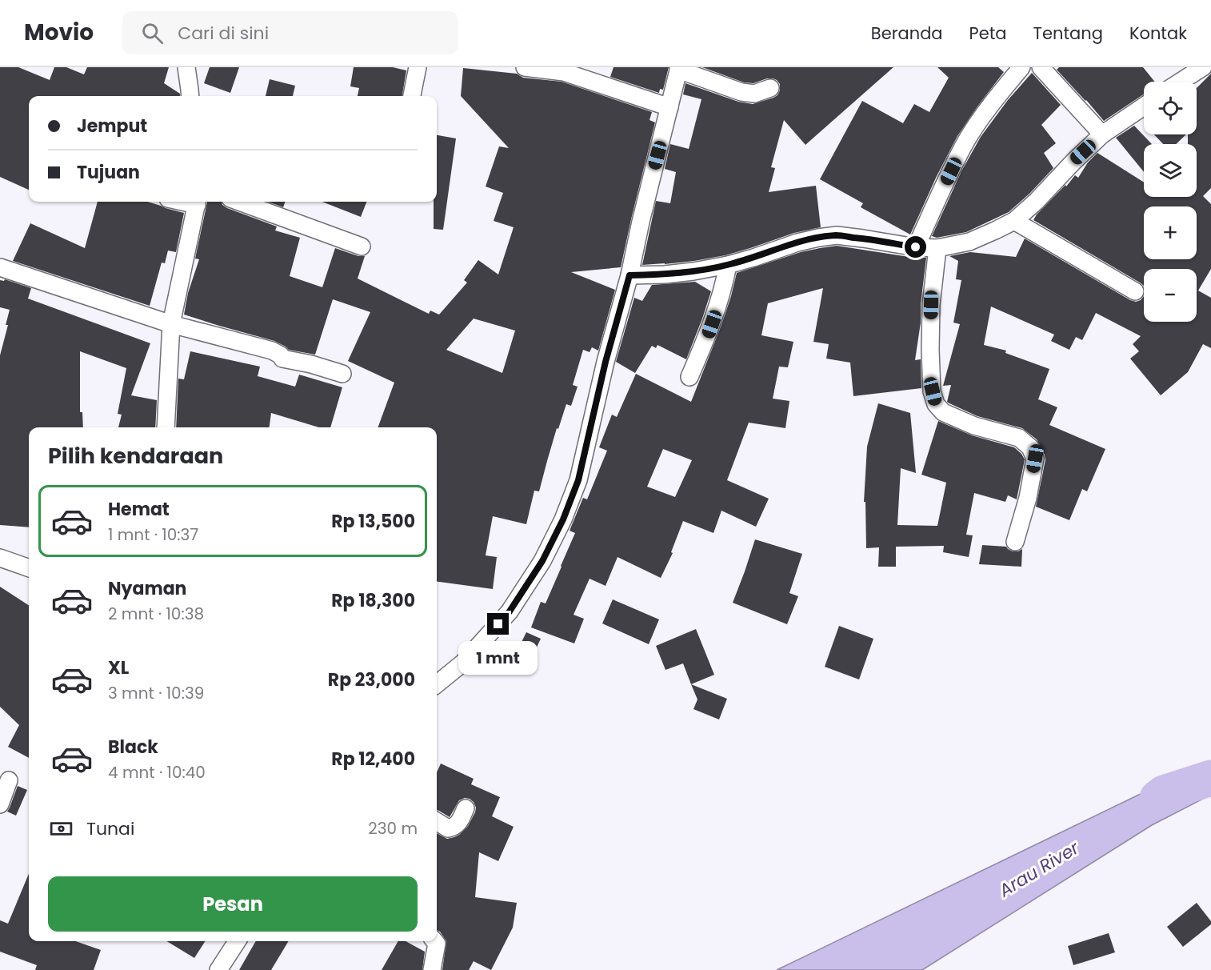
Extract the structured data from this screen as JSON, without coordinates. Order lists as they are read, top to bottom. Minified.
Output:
{"water":["Arau River"],"page":{"header":"Movio","search":"Cari di sini","nav":["Beranda","Peta","Tentang","Kontak"],"map_buttons":["+","−"],"banner":["Jemput","Tujuan"],"heading":"Pilih kendaraan","list":[{"name":"Hemat","note":"1 mnt · 10:37","value":"Rp 13,500"},{"name":"Nyaman","note":"2 mnt · 10:38","value":"Rp 18,300"},{"name":"XL","note":"3 mnt · 10:39","value":"Rp 23,000"},{"name":"Black","note":"4 mnt · 10:40","value":"Rp 12,400"}],"bubble":"1 mnt","pay":["Tunai","230 m"],"buttons":"Pesan"}}
